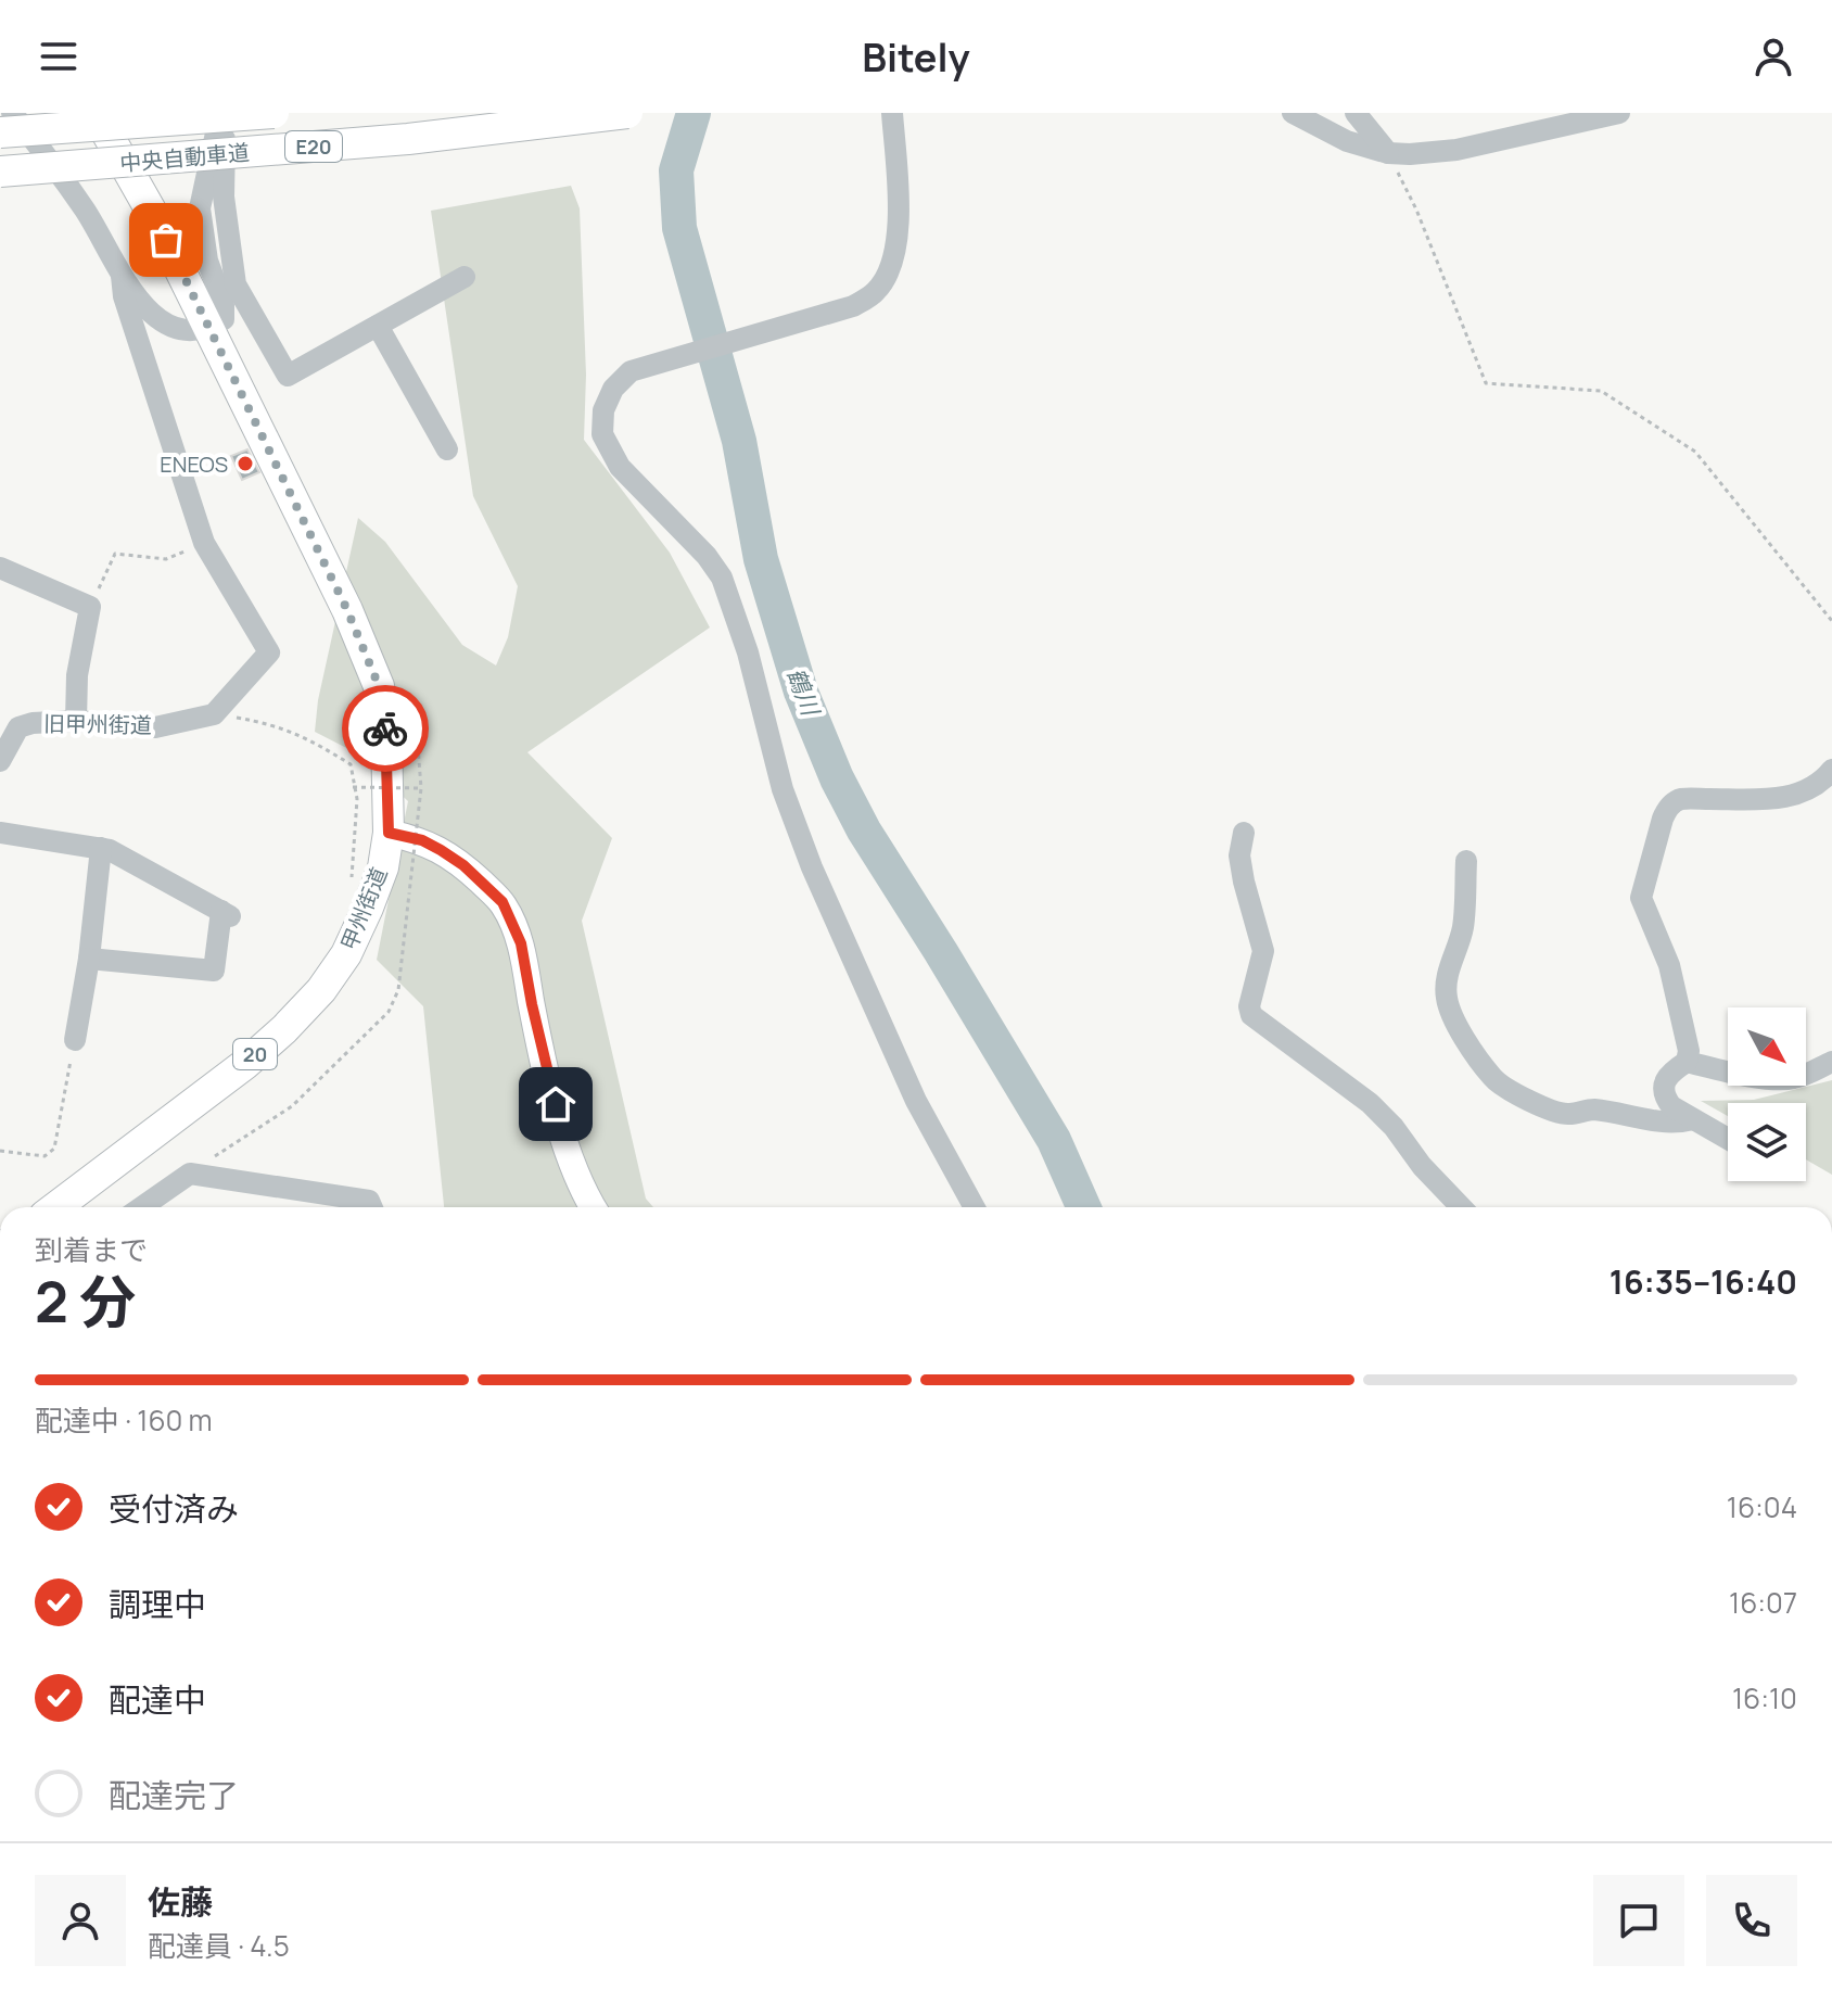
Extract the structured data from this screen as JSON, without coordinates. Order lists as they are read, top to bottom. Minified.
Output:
{"streets":{"highway":["E20","中央自動車道","甲州街道","20"],"street":["旧甲州街道"]},"water":["鶴川"],"places":["ENEOS"],"north":"bottom right","page":{"header":"Bitely","heading":["2 分","到着まで","16:35–16:40"],"panel":["佐藤","配達員 · 4.5"],"bar":"配達中 · 160 m","list":[["受付済み","16:04"],["調理中","16:07"],["配達中","16:10"],"配達完了"]}}
